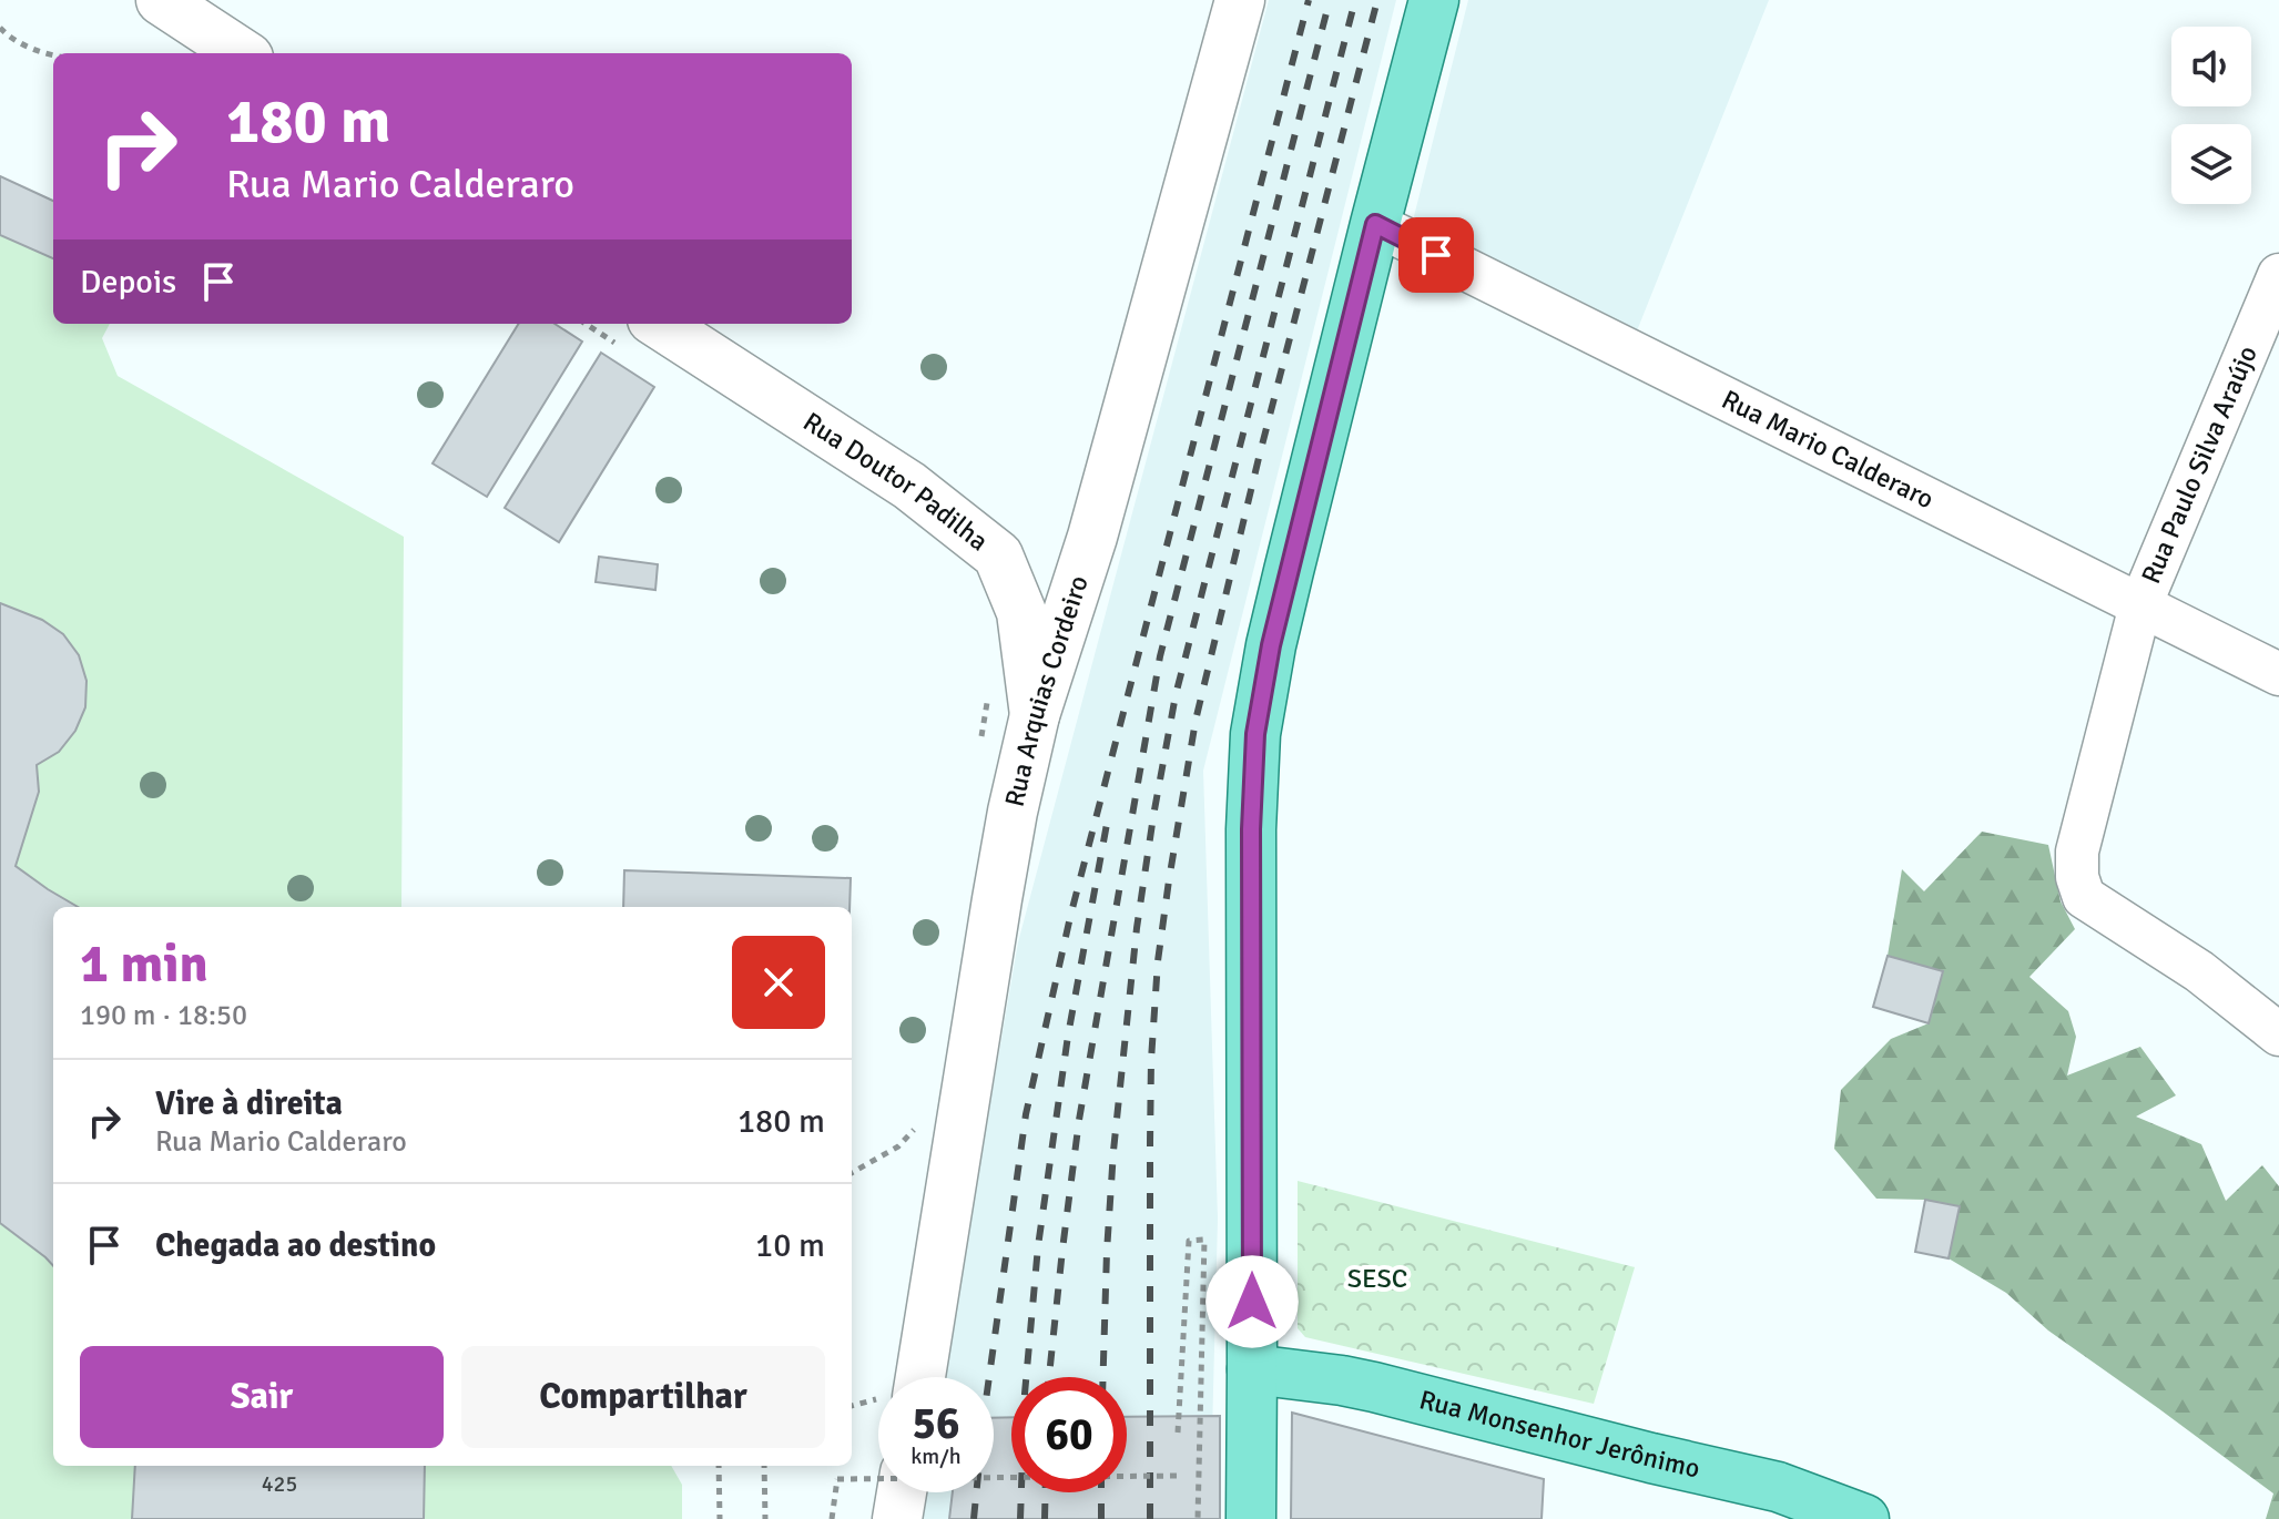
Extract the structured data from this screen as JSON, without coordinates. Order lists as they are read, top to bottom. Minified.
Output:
{"streets":{"main road":["Rua Doutor Padilha","Rua Arquias Cordeiro","Rua Monsenhor Jerônimo"],"street":["Rua Mario Calderaro","Rua Paulo Silva Araújo"]},"crossings":[["Rua Mario Calderaro","Rua Paulo Silva Araújo"],["Rua Doutor Padilha","Rua Arquias Cordeiro"]],"parks":["SESC"],"house_numbers":["425"],"page":{"turn":["180 m","Rua Mario Calderaro"],"then":"Depois","heading":["1 min","190 m · 18:50"],"list":[{"name":"Vire à direita","note":"Rua Mario Calderaro","value":"180 m"},{"name":"Chegada ao destino","value":"10 m"}],"buttons":["Sair","Compartilhar"],"speed":"56 km/h","limit":"60"}}
